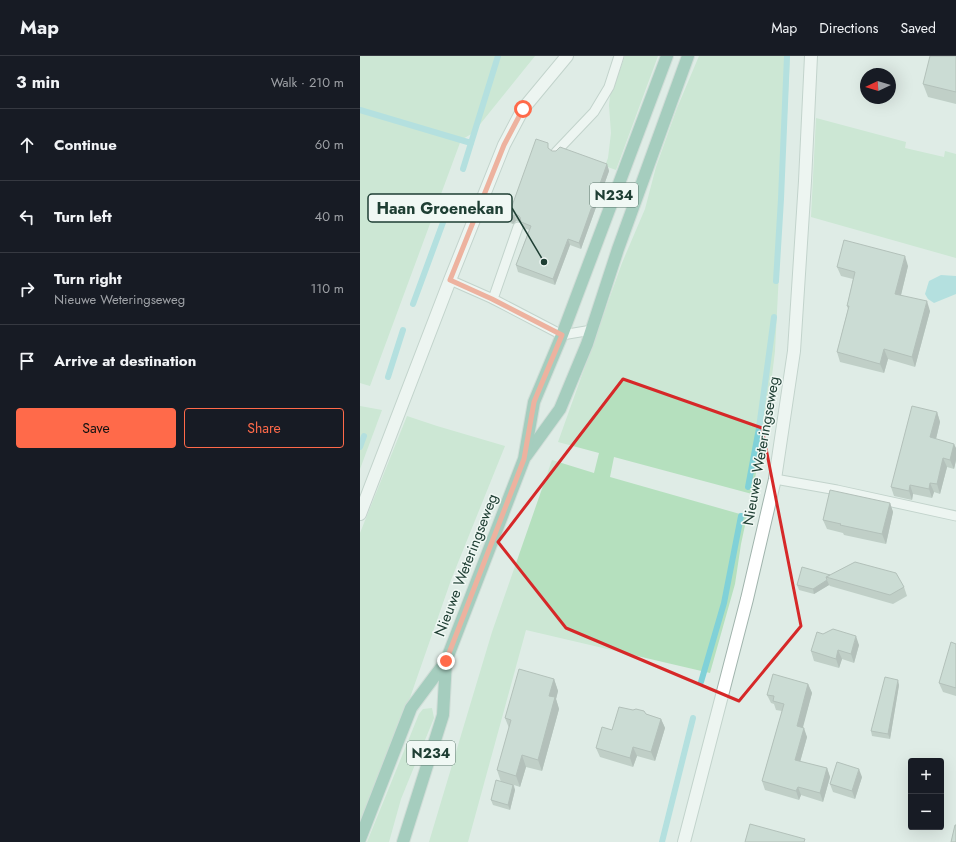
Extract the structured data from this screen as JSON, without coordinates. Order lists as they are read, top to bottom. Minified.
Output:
{"streets":{"main road":["N234","Nieuwe Weteringseweg"]},"places":["Haan Groenekan"],"north":"left","page":{"header":"Map","nav":["Map","Directions","Saved"],"heading":["3 min","Walk · 210 m"],"list":[["Continue","60 m"],["Turn left","40 m"],["Turn right","Nieuwe Weteringseweg","110 m"],"Arrive at destination"],"buttons":["Save","Share"],"map_buttons":["+","−"]}}
